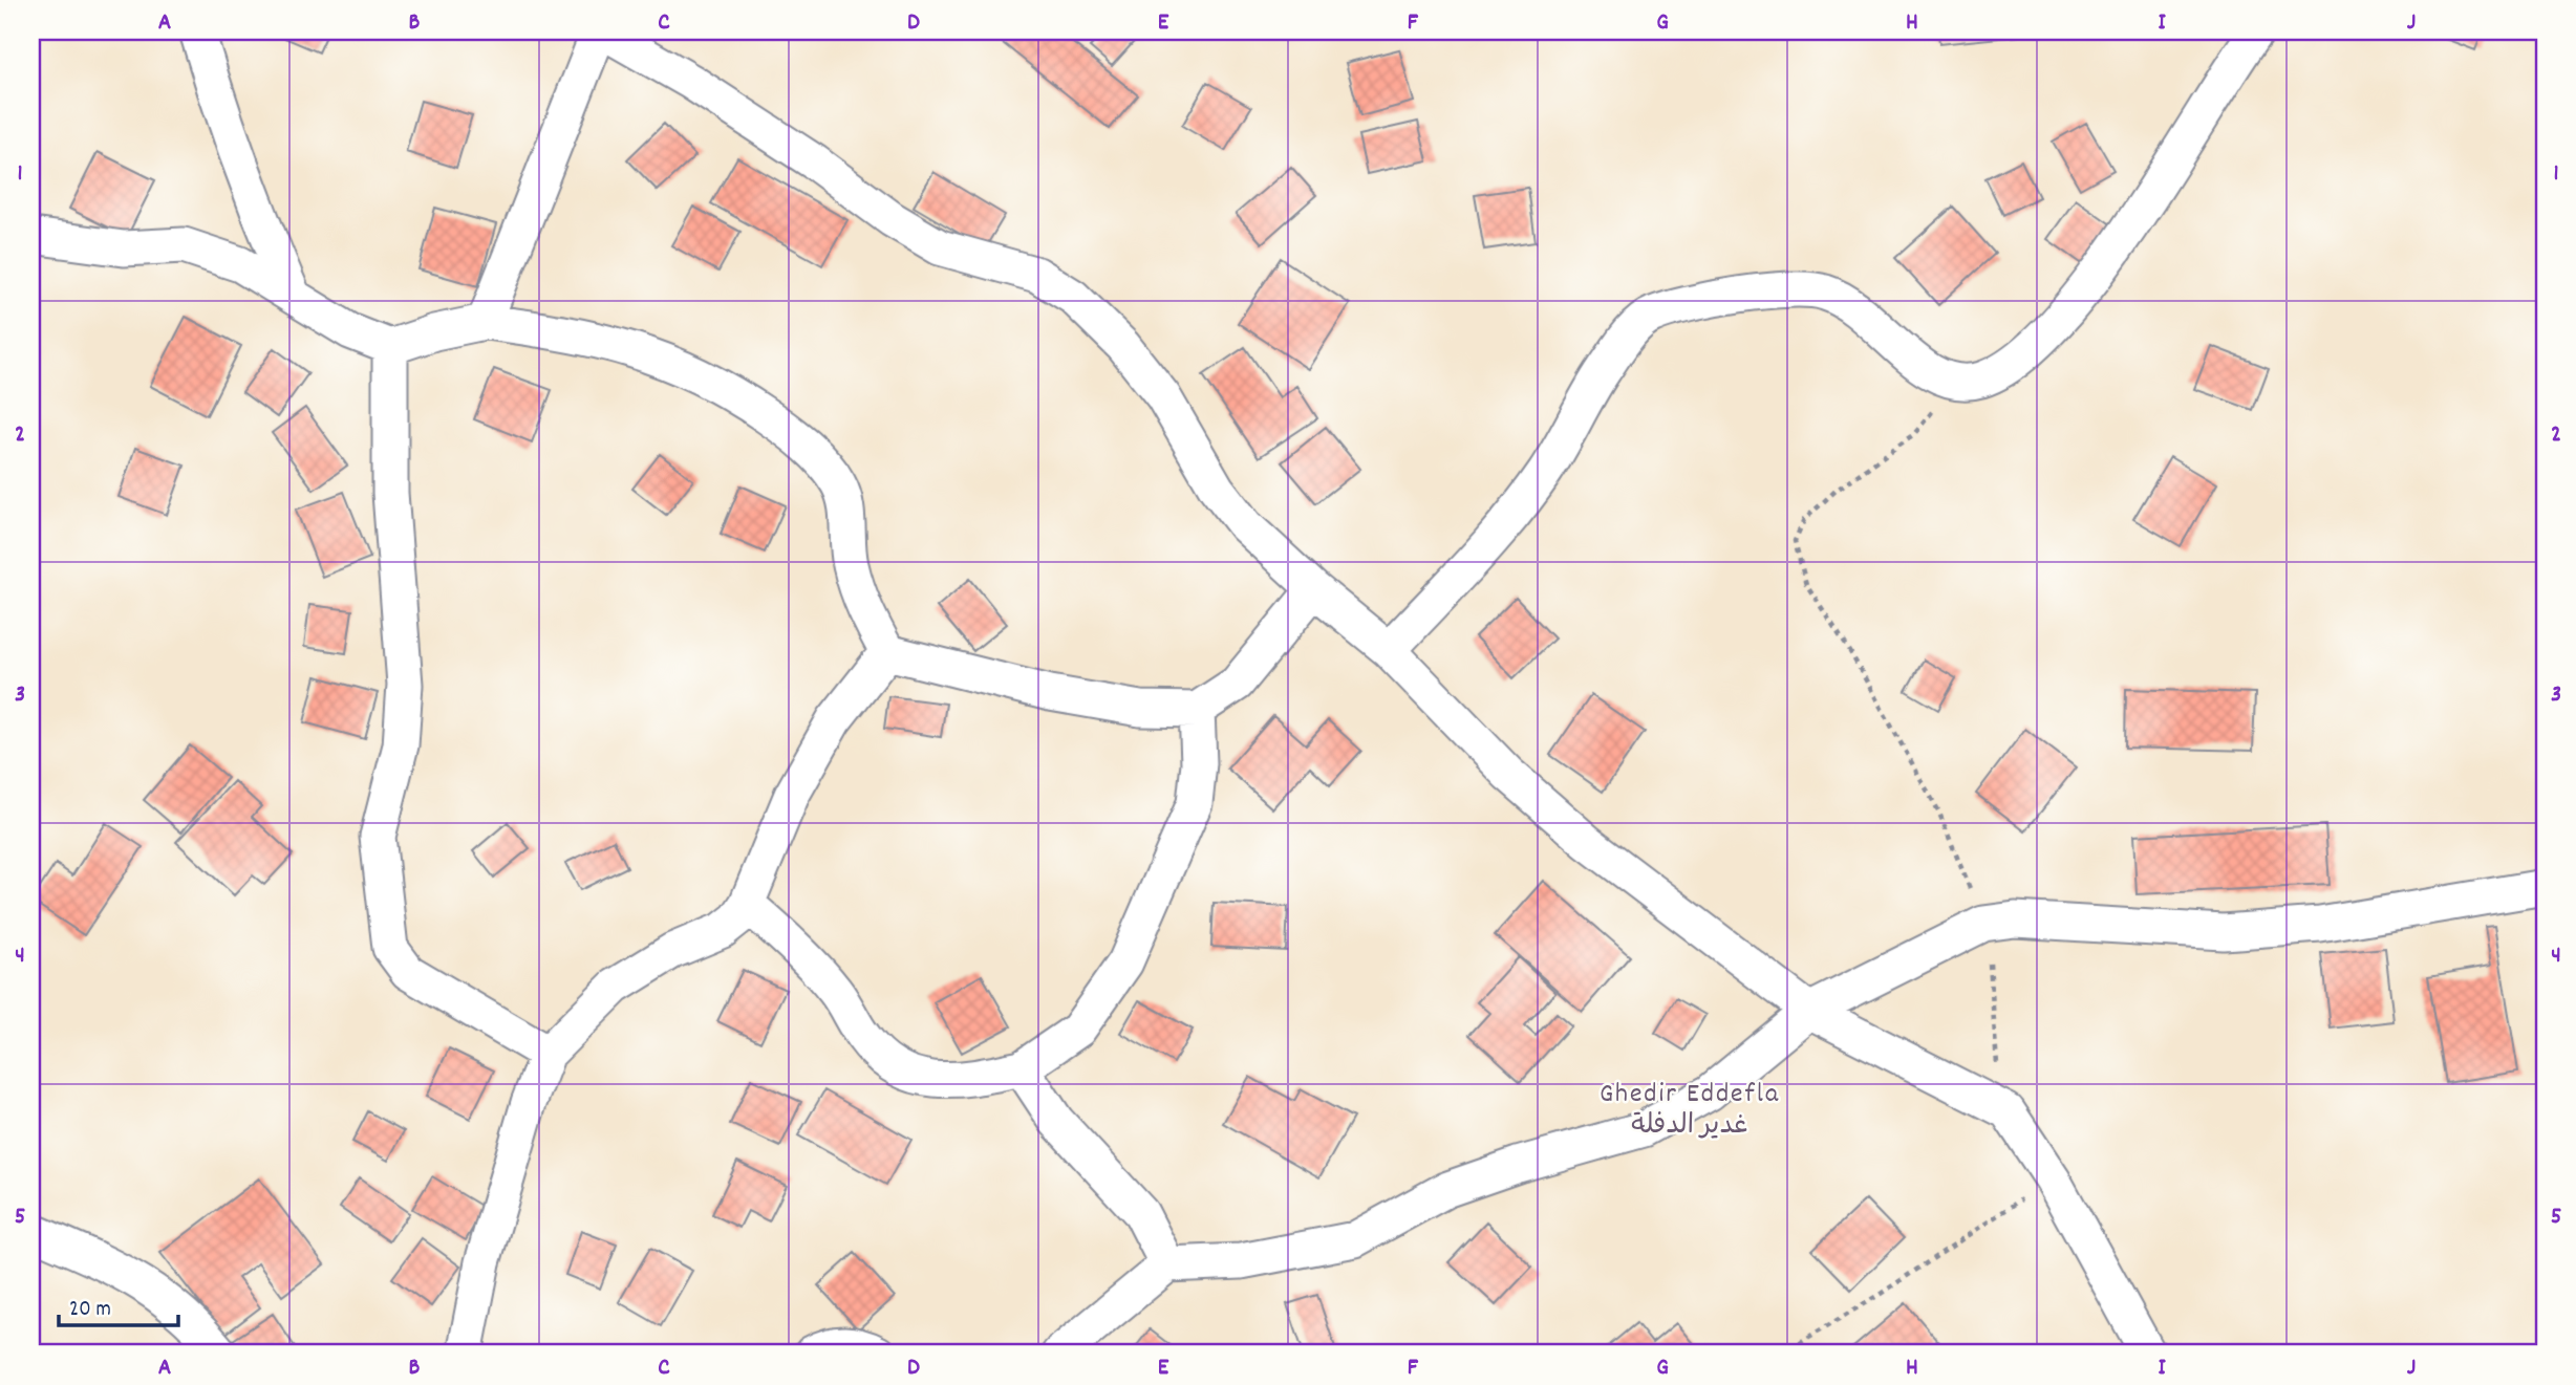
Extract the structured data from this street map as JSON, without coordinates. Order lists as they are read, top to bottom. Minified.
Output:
{"districts":["Ghedir Eddefla غدير الدفلة"],"scale_bar":"20 m","grid":{"columns":["A","B","C","D","E","F","G","H","I","J"],"rows":["1","2","3","4","5"]}}
